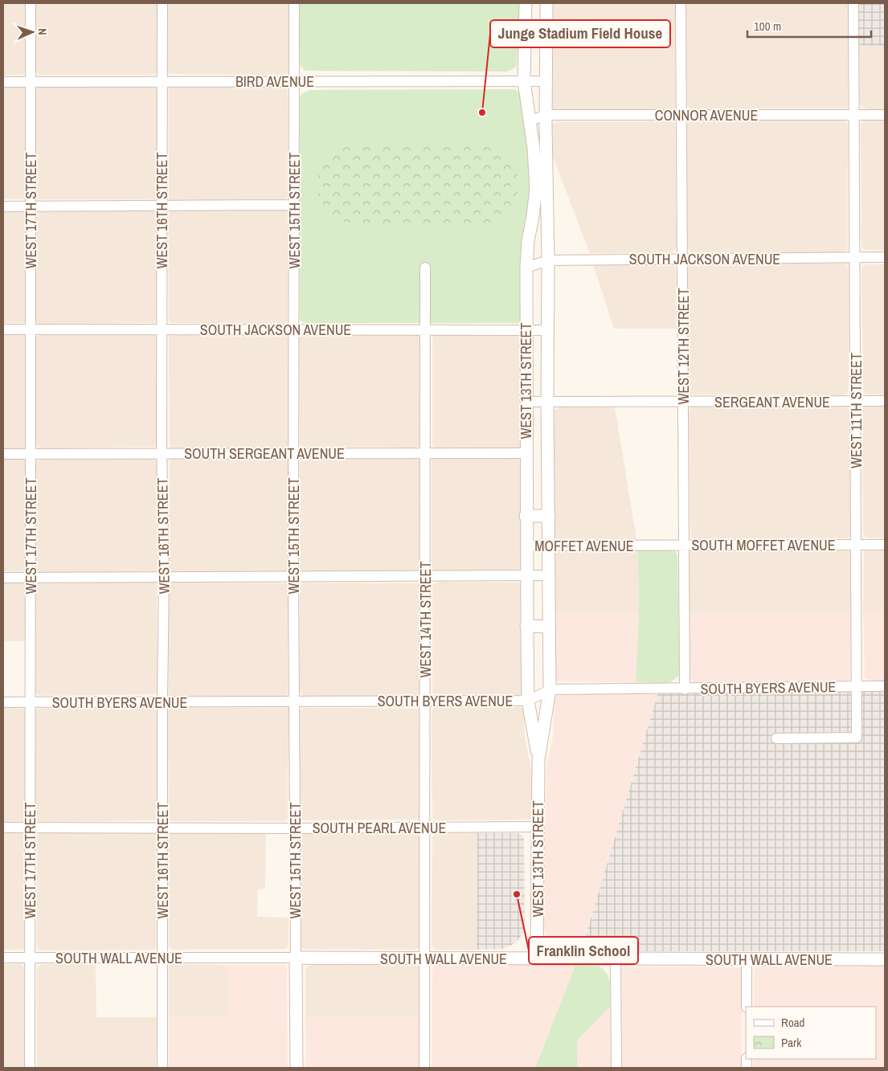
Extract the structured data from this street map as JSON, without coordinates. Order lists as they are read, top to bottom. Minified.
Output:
{"streets":{"street":["BIRD AVENUE","CONNOR AVENUE","WEST 17TH STREET","WEST 16TH STREET","WEST 15TH STREET","SOUTH JACKSON AVENUE","WEST 12TH STREET","WEST 13TH STREET","SERGEANT AVENUE","WEST 11TH STREET","SOUTH SERGEANT AVENUE","SOUTH MOFFET AVENUE","MOFFET AVENUE","WEST 14TH STREET","SOUTH BYERS AVENUE","SOUTH PEARL AVENUE","SOUTH WALL AVENUE"]},"crossings":[["BIRD AVENUE","WEST 17TH STREET"],["BIRD AVENUE","WEST 16TH STREET"],["BIRD AVENUE","WEST 15TH STREET"],["BIRD AVENUE","WEST 13TH STREET"],["CONNOR AVENUE","WEST 12TH STREET"],["CONNOR AVENUE","WEST 13TH STREET"],["CONNOR AVENUE","WEST 11TH STREET"],["WEST 17TH STREET","SOUTH JACKSON AVENUE"],["WEST 17TH STREET","SOUTH SERGEANT AVENUE"],["WEST 17TH STREET","SOUTH BYERS AVENUE"],["WEST 17TH STREET","SOUTH PEARL AVENUE"],["WEST 17TH STREET","SOUTH WALL AVENUE"],["WEST 16TH STREET","SOUTH JACKSON AVENUE"],["WEST 16TH STREET","SOUTH SERGEANT AVENUE"],["WEST 16TH STREET","SOUTH BYERS AVENUE"],["WEST 16TH STREET","SOUTH PEARL AVENUE"],["WEST 16TH STREET","SOUTH WALL AVENUE"],["WEST 15TH STREET","SOUTH JACKSON AVENUE"],["WEST 15TH STREET","SOUTH SERGEANT AVENUE"],["WEST 15TH STREET","SOUTH BYERS AVENUE"],["WEST 15TH STREET","SOUTH PEARL AVENUE"],["WEST 15TH STREET","SOUTH WALL AVENUE"],["SOUTH JACKSON AVENUE","WEST 12TH STREET"],["SOUTH JACKSON AVENUE","WEST 13TH STREET"],["SOUTH JACKSON AVENUE","WEST 11TH STREET"],["SOUTH JACKSON AVENUE","WEST 14TH STREET"],["WEST 12TH STREET","SERGEANT AVENUE"],["WEST 12TH STREET","SOUTH MOFFET AVENUE"],["WEST 12TH STREET","SOUTH BYERS AVENUE"],["WEST 13TH STREET","SOUTH SERGEANT AVENUE"],["WEST 13TH STREET","MOFFET AVENUE"],["WEST 13TH STREET","SOUTH BYERS AVENUE"],["WEST 13TH STREET","SOUTH PEARL AVENUE"],["WEST 13TH STREET","SOUTH WALL AVENUE"],["SERGEANT AVENUE","WEST 11TH STREET"],["WEST 11TH STREET","SOUTH MOFFET AVENUE"],["WEST 11TH STREET","SOUTH BYERS AVENUE"],["SOUTH SERGEANT AVENUE","WEST 14TH STREET"],["SOUTH MOFFET AVENUE","MOFFET AVENUE"],["WEST 14TH STREET","SOUTH BYERS AVENUE"],["WEST 14TH STREET","SOUTH PEARL AVENUE"],["WEST 14TH STREET","SOUTH WALL AVENUE"]],"places":["Junge Stadium Field House","Franklin School"],"legend":["Road","Park"],"scale_bar":"100 m","north":"right"}
